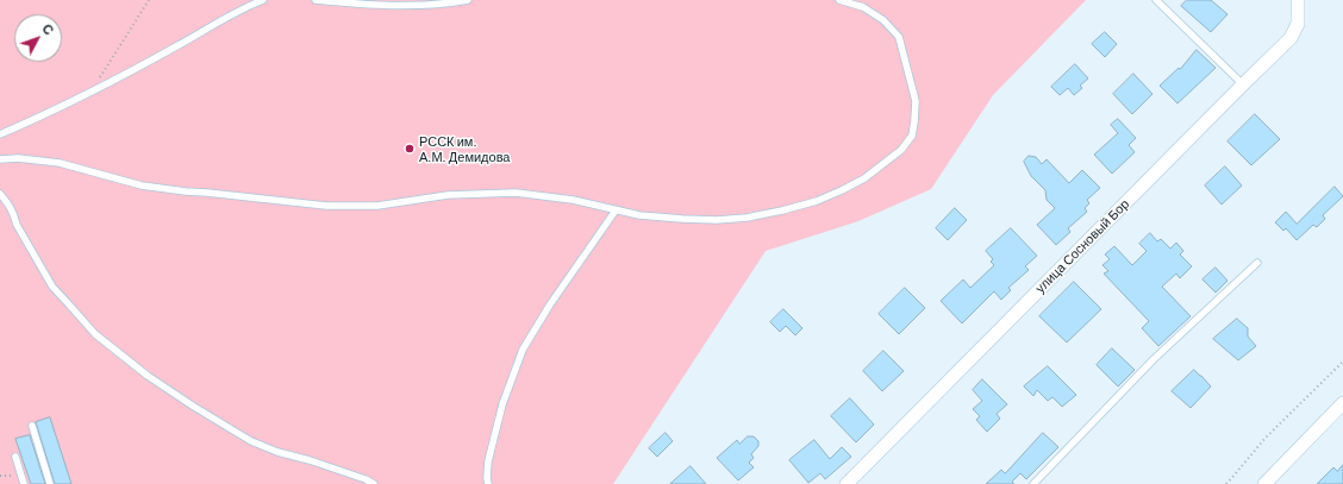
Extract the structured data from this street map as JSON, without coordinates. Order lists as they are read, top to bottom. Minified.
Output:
{"streets":{"street":["улица Сосновый Бор"]},"places":["РССК им. А.М. Демидова"],"north":"top right"}
